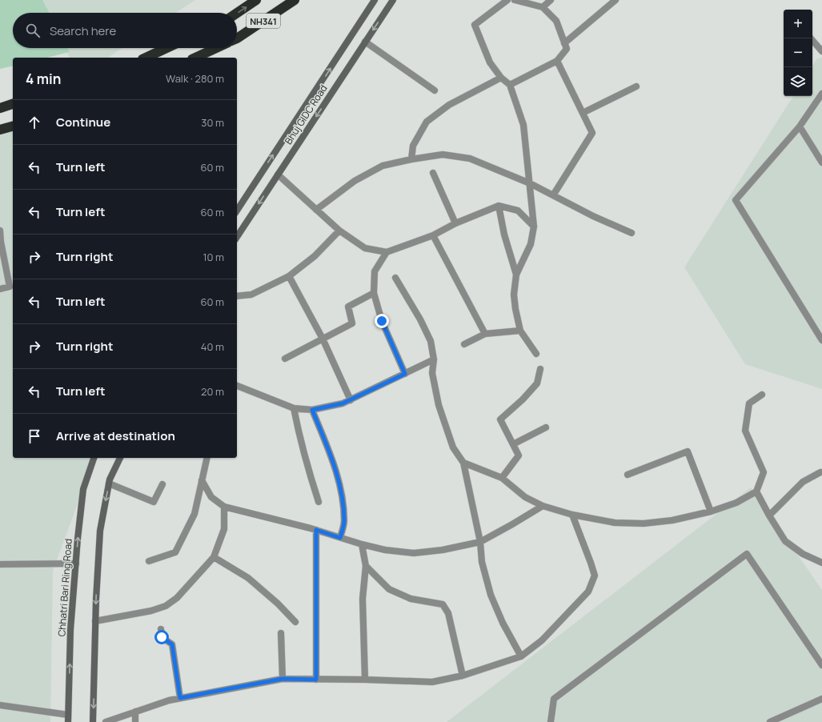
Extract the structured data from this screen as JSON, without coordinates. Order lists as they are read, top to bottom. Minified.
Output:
{"streets":{"highway":["NH341"],"main road":["Bhuj GIDC Road","Chhatri Bari Ring Road"]},"page":{"map_buttons":["+","−"],"search":"Search here","heading":["4 min","Walk · 280 m"],"list":[["Continue","30 m"],["Turn left","60 m"],["Turn left","60 m"],["Turn right","10 m"],["Turn left","60 m"],["Turn right","40 m"],["Turn left","20 m"],"Arrive at destination"]}}
